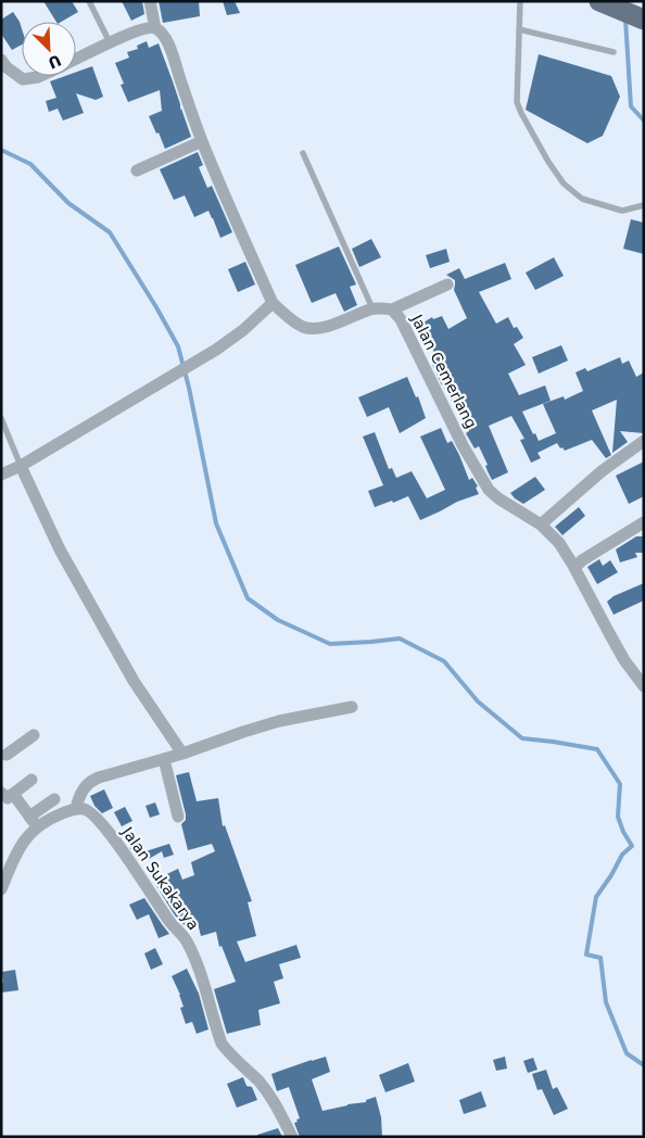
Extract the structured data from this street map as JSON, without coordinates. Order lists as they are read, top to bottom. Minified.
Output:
{"streets":{"street":["Jalan Cemerlang","Jalan Sukakarya"]},"north":"bottom right"}
